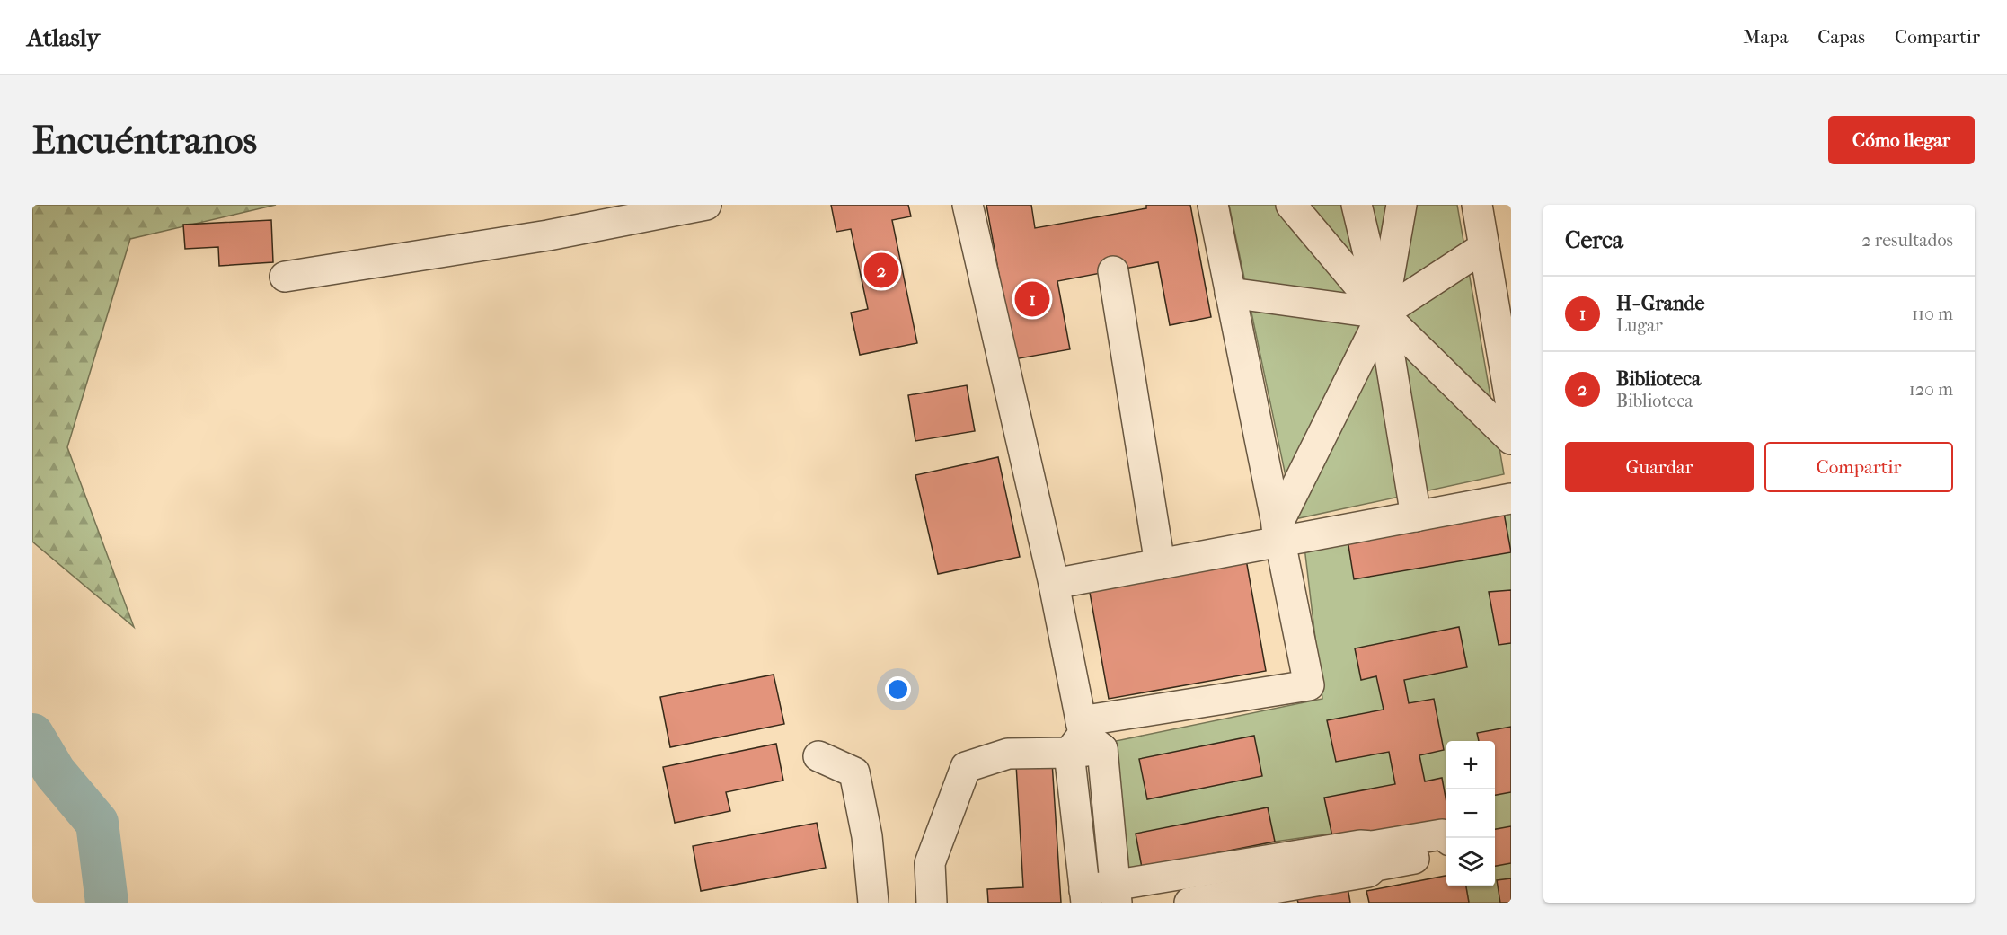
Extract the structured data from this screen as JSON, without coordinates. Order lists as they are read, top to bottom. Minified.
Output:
{"page":{"header":"Atlasly","nav":["Mapa","Capas","Compartir"],"buttons":["Cómo llegar",["Guardar","Compartir"]],"title":"Encuéntranos","heading":["Cerca","2 resultados"],"pins":["2","1"],"list":[{"mark":"1","name":"H- Grande","note":"Lugar","value":"110 m"},{"mark":"2","name":"Biblioteca","note":"Biblioteca","value":"120 m"}],"map_buttons":["+","−"]}}
